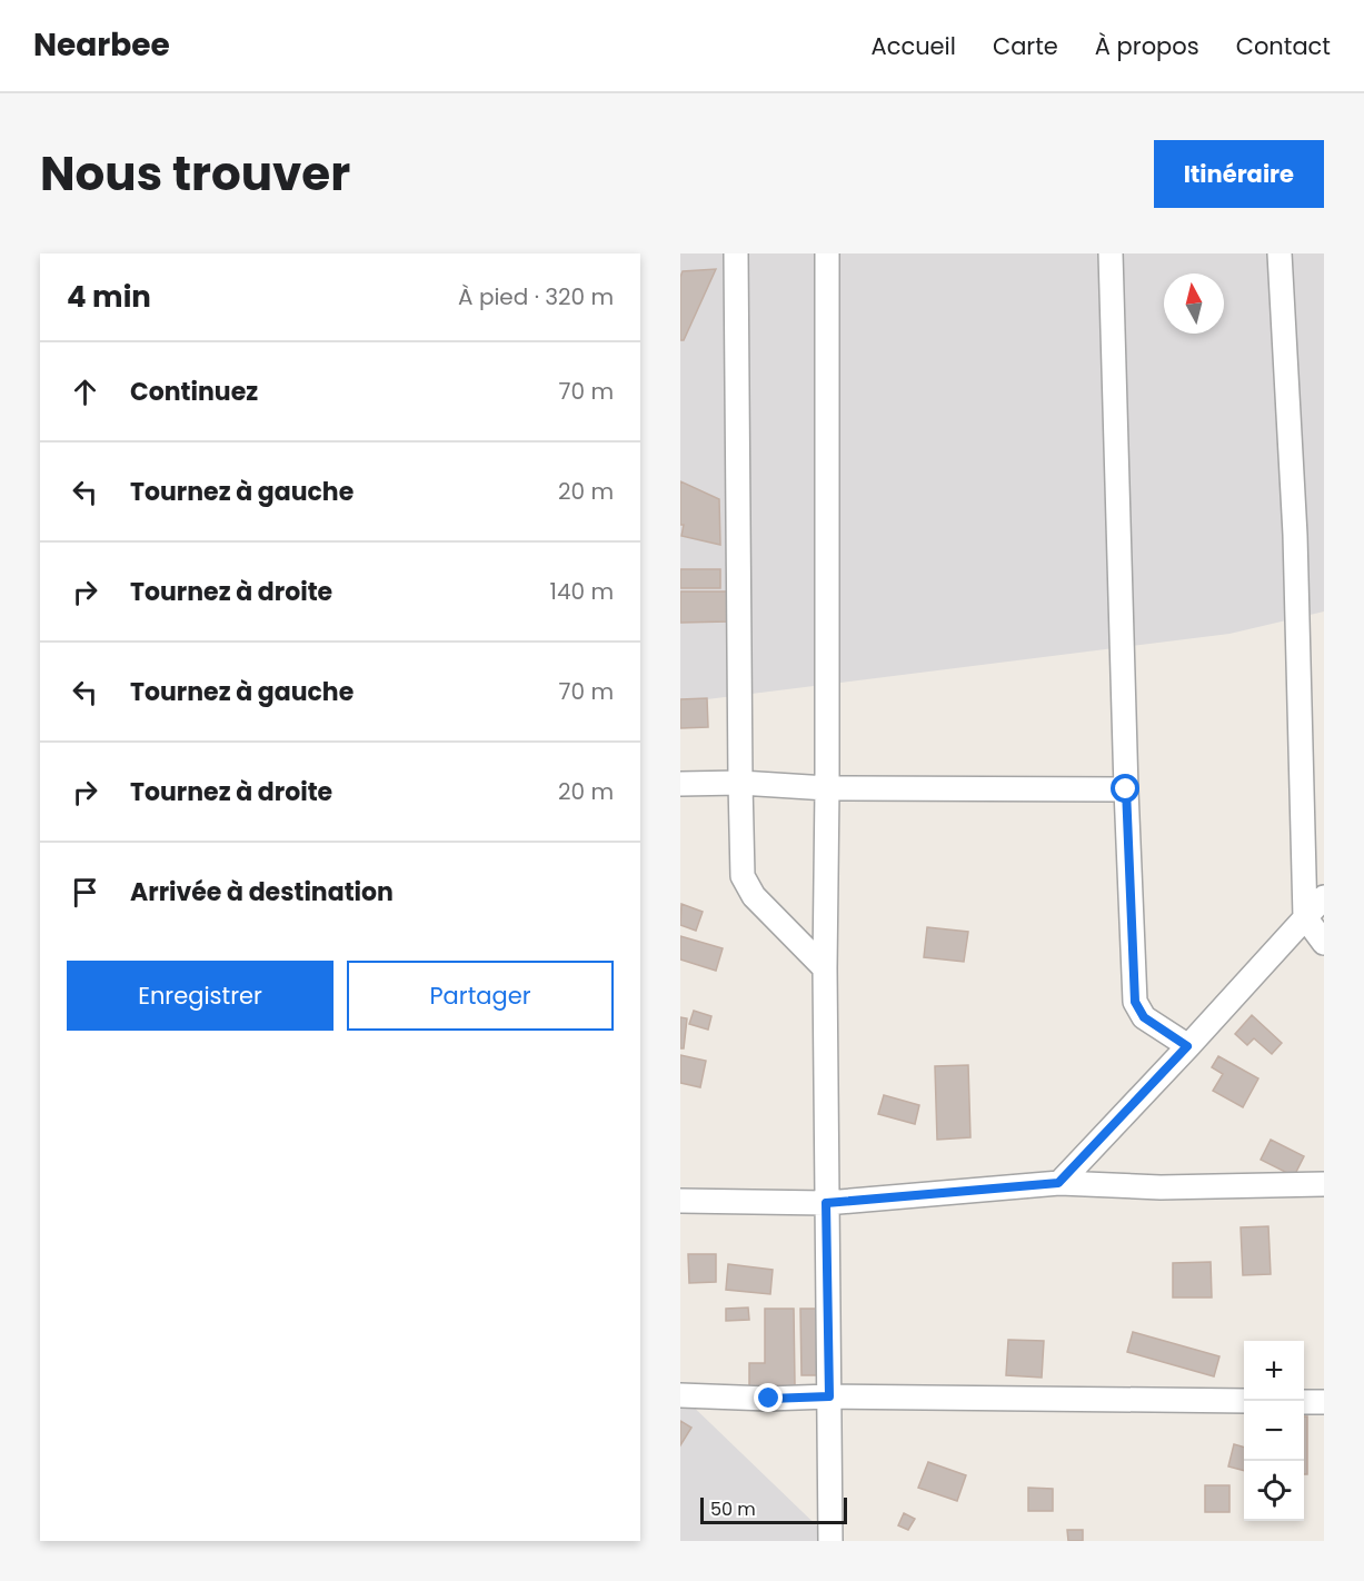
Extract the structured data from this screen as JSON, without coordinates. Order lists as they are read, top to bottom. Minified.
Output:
{"scale_bar":"50 m","north":"top","page":{"header":"Nearbee","nav":["Accueil","Carte","À propos","Contact"],"title":"Nous trouver","buttons":["Itinéraire",["Enregistrer","Partager"]],"heading":["4 min","À pied · 320 m"],"list":[["Continuez","70 m"],["Tournez à gauche","20 m"],["Tournez à droite","140 m"],["Tournez à gauche","70 m"],["Tournez à droite","20 m"],"Arrivée à destination"],"map_buttons":["+","−"],"scale":"50 m"}}
